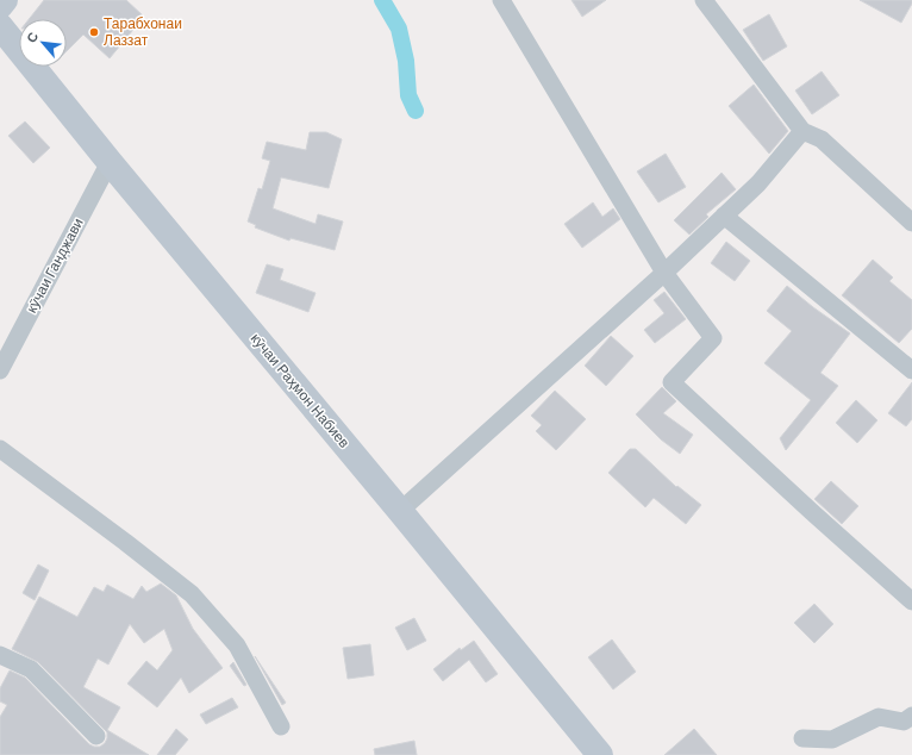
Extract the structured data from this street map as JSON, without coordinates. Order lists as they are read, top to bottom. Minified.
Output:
{"streets":{"street":["кӯчаи Ганджави","кӯчаи Раҳмон Набиев"]},"crossings":[["кӯчаи Ганджави","кӯчаи Раҳмон Набиев"]],"places":["Тарабхонаи Лаззат"],"north":"top left"}
